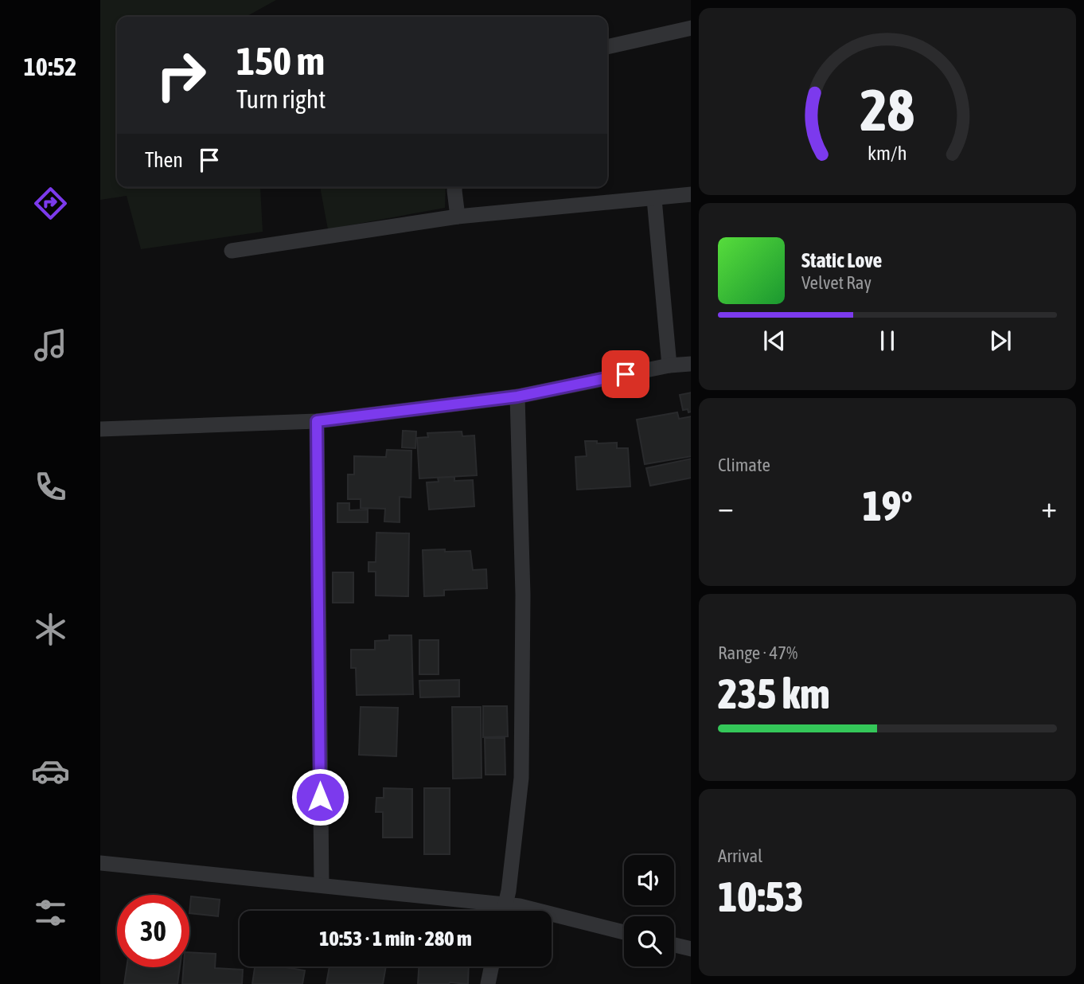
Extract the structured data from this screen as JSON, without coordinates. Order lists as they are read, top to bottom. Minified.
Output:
{"page":{"tabs":"10:52","turn":["150 m","Turn right"],"then":"Then","song":["Static Love","Velvet Ray"],"tile":["Climate",["Range · 47%","235 km"],["Arrival","10:53"]],"heat":["−","19°","+"],"limit":"30","trip":"10:53 · 1 min · 280 m","gauge":["28","km/h"]}}
